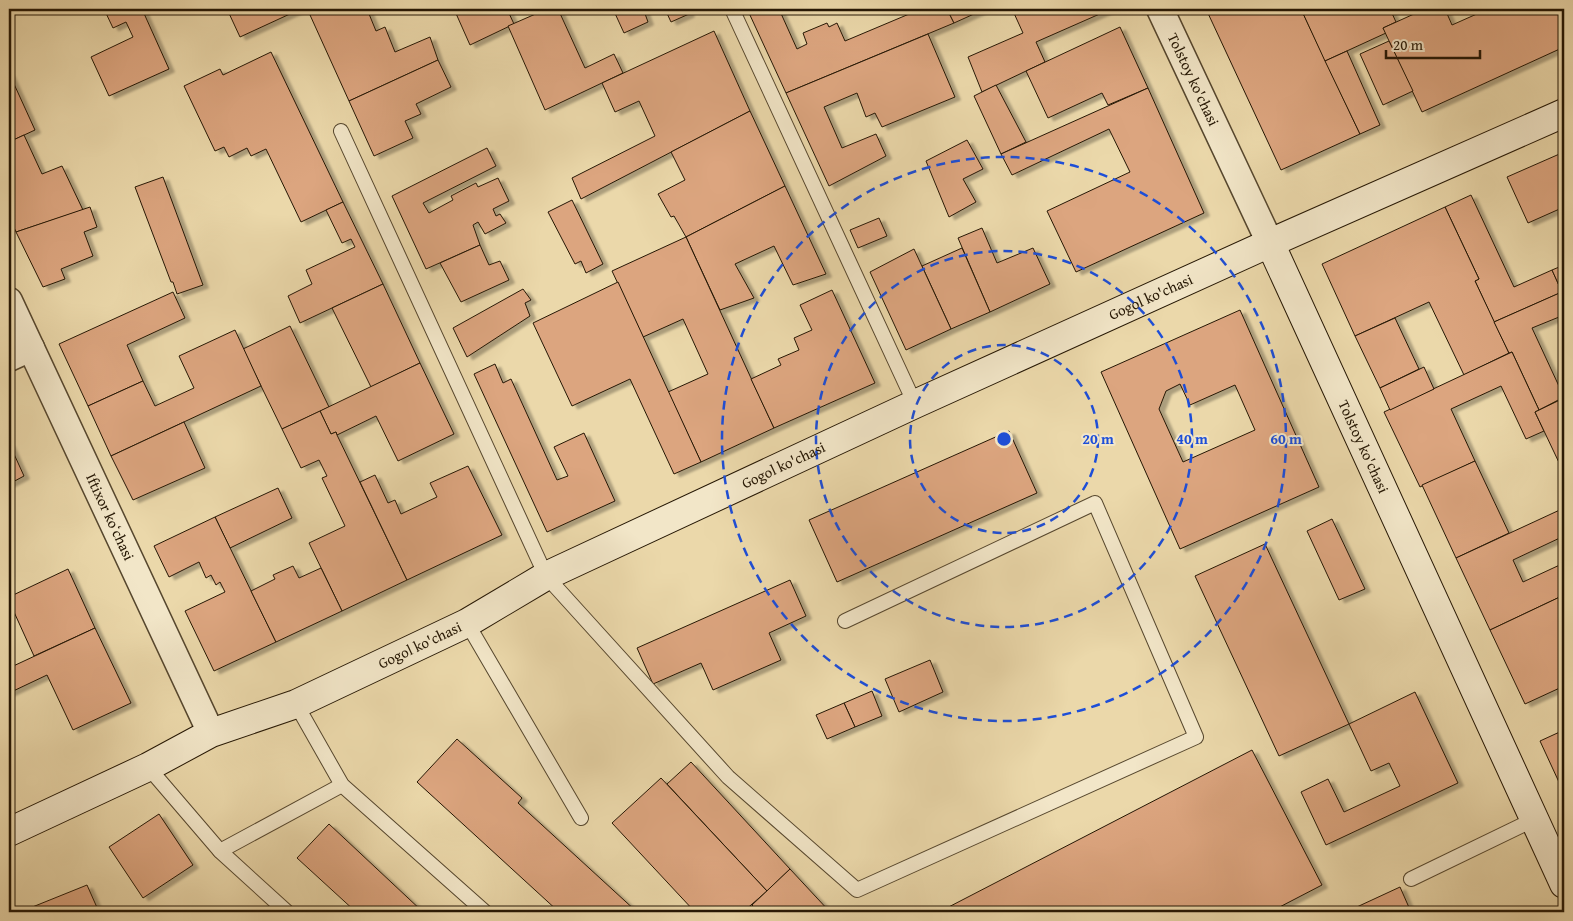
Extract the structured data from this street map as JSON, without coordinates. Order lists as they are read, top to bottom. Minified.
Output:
{"streets":{"main road":["Tolstoy ko'chasi","Gogol ko'chasi"],"street":["Iftixor koʻchasi"]},"crossings":[["Tolstoy ko'chasi","Gogol ko'chasi"],["Gogol ko'chasi","Iftixor koʻchasi"]],"scale_bar":"20 m","rings":["20 m","40 m","60 m"]}
